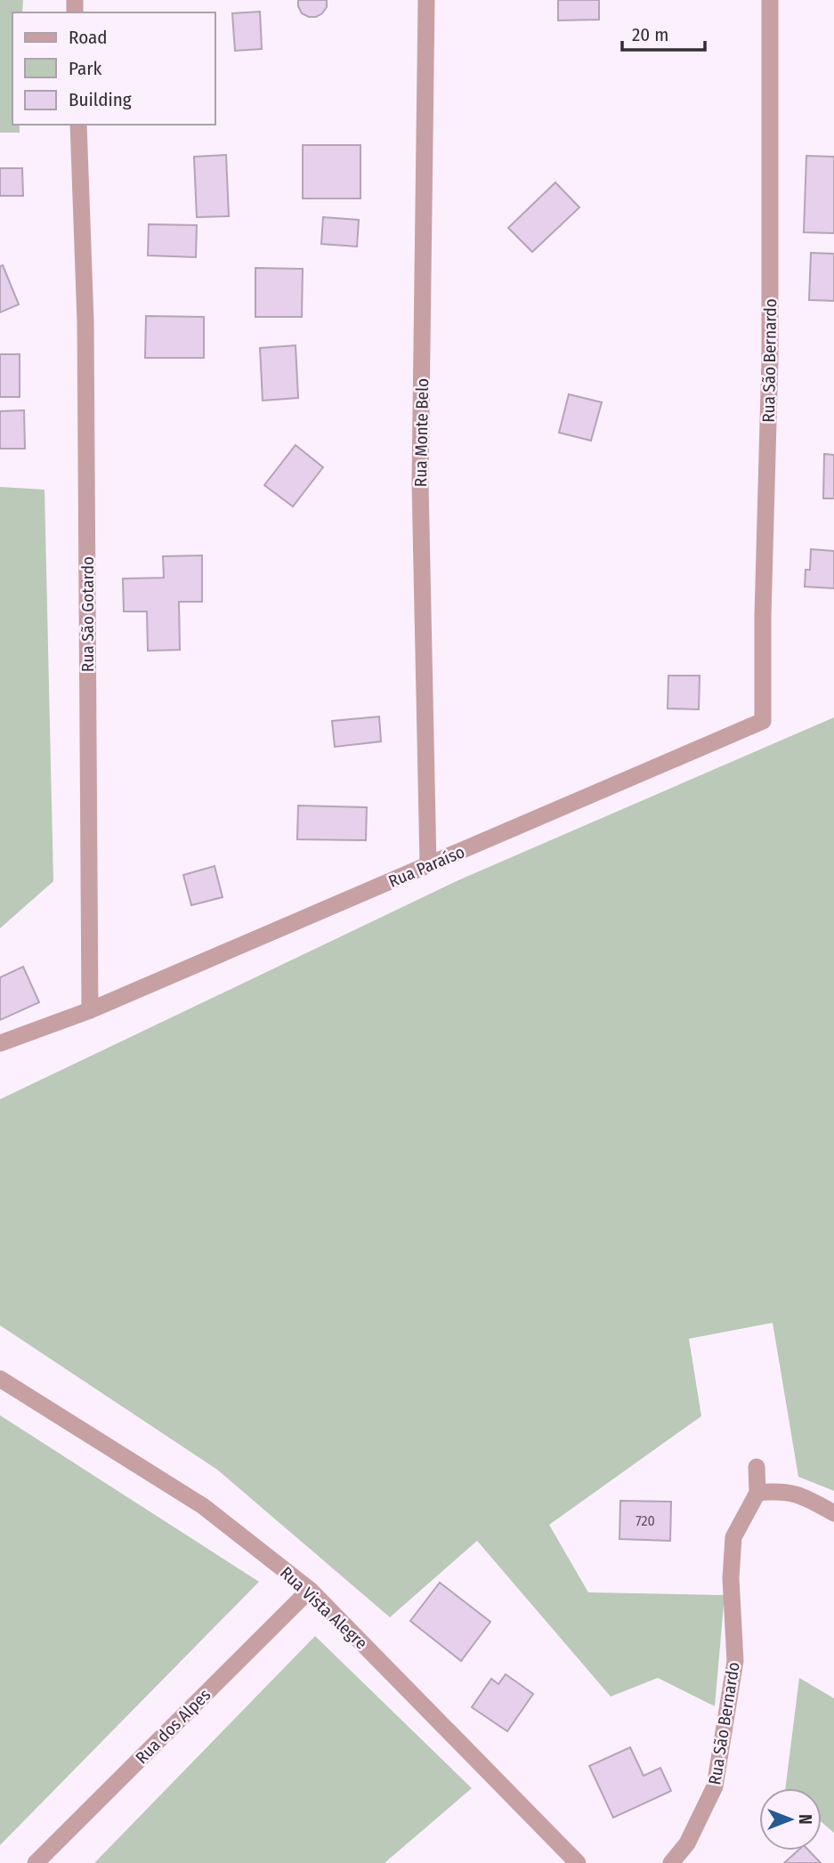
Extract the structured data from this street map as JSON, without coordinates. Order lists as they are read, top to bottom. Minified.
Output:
{"streets":{"street":["Rua São Bernardo","Rua Monte Belo","Rua São Gotardo","Rua Paraíso","Rua Vista Alegre","Rua dos Alpes"]},"crossings":[["Rua São Bernardo","Rua Paraíso"],["Rua Monte Belo","Rua Paraíso"],["Rua São Gotardo","Rua Paraíso"],["Rua Vista Alegre","Rua dos Alpes"]],"house_numbers":["720"],"legend":["Road","Park","Building"],"scale_bar":"20 m","north":"right"}
